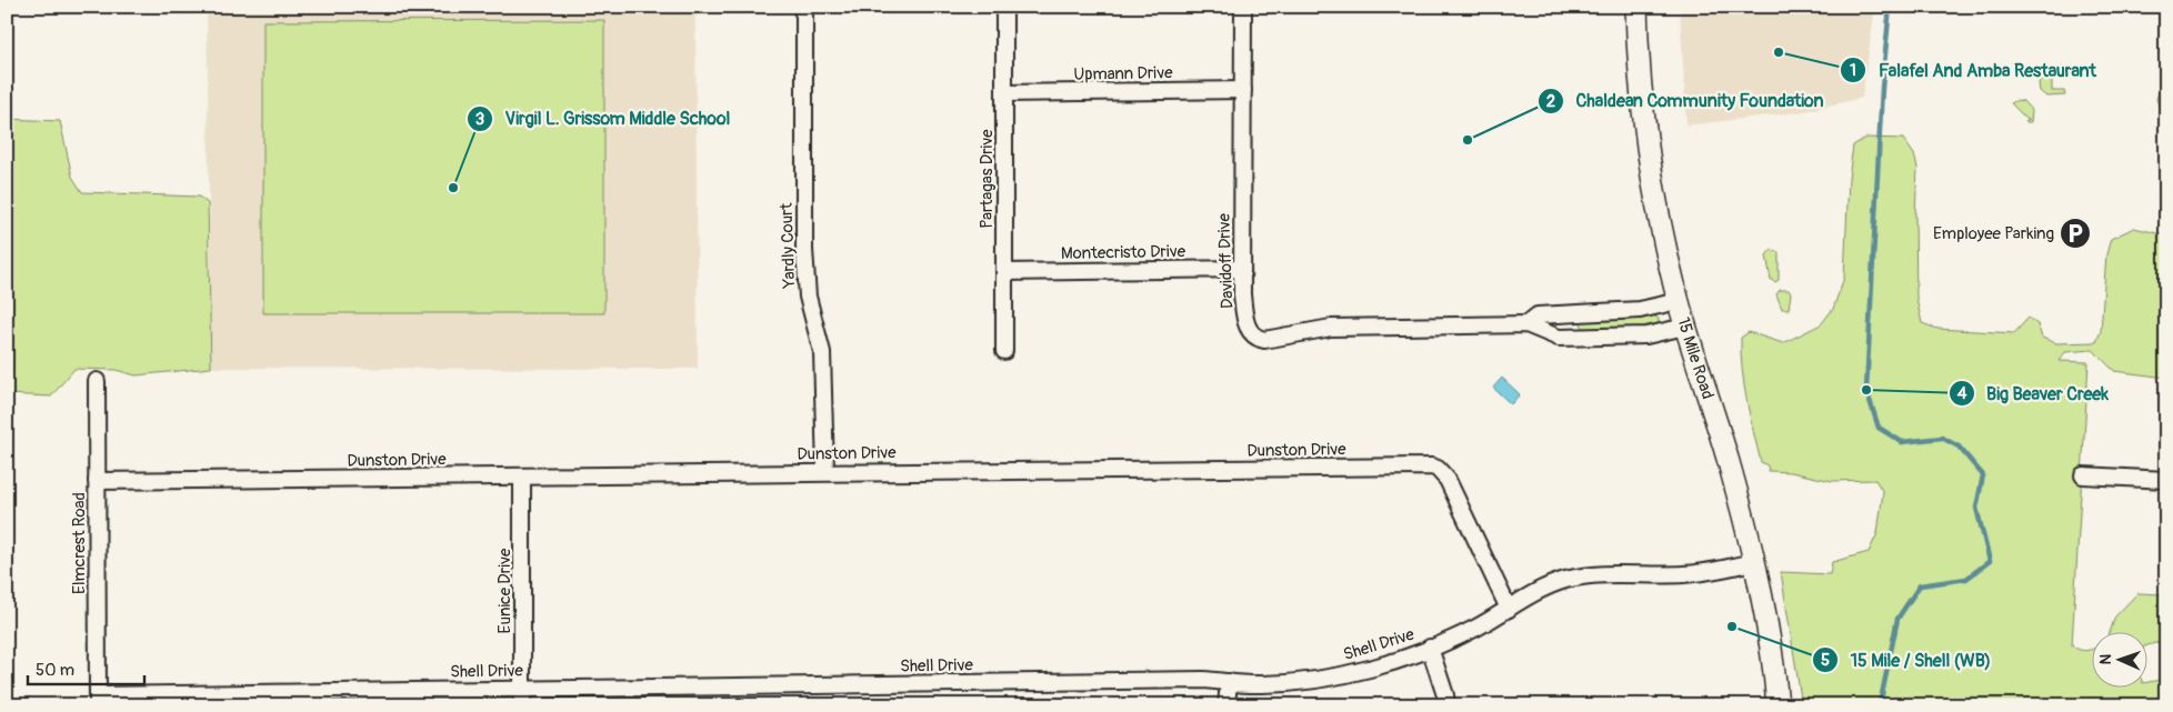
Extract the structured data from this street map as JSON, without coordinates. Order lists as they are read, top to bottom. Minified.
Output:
{"streets":{"main road":["15 Mile Road"],"street":["Upmann Drive","Partagas Drive","Yardly Court","Montecristo Drive","Davidoff Drive","Dunston Drive","Elmcrest Road","Eunice Drive","Shell Drive"]},"crossings":[["Upmann Drive","Partagas Drive"],["Upmann Drive","Davidoff Drive"],["Partagas Drive","Montecristo Drive"],["Yardly Court","Dunston Drive"],["Montecristo Drive","Davidoff Drive"],["Davidoff Drive","15 Mile Road"],["15 Mile Road","Shell Drive"],["Dunston Drive","Elmcrest Road"],["Dunston Drive","Eunice Drive"],["Dunston Drive","Shell Drive"],["Elmcrest Road","Shell Drive"],["Eunice Drive","Shell Drive"]],"places":{"other":["Falafel And Amba Restaurant","Chaldean Community Foundation","Virgil L. Grissom Middle School","Big Beaver Creek","15 Mile / Shell (WB)"],"parking":["Employee Parking"]},"scale_bar":"50 m","north":"left"}
